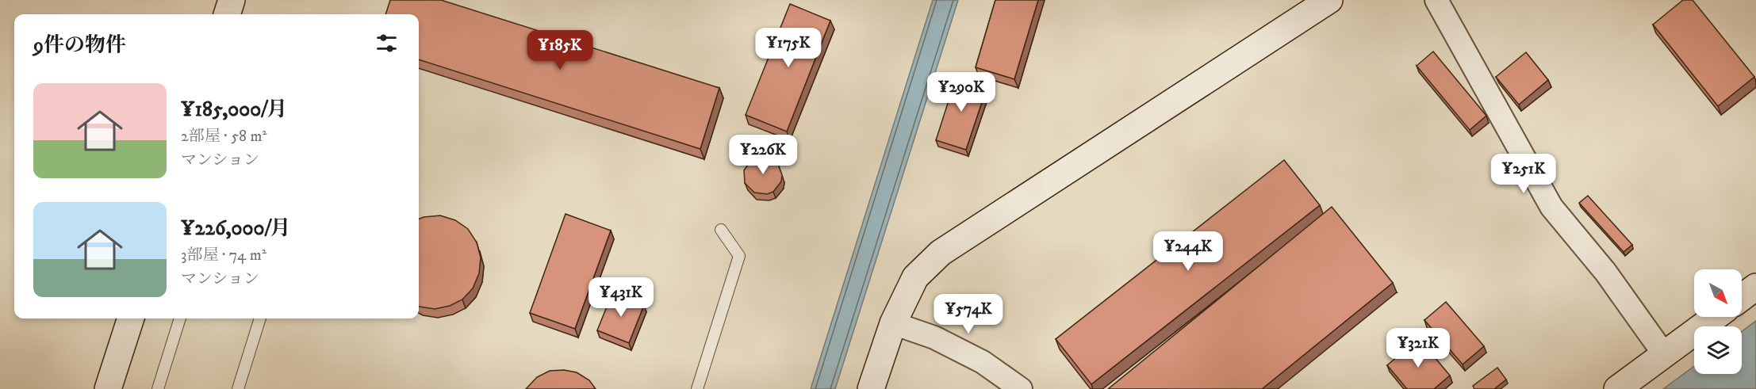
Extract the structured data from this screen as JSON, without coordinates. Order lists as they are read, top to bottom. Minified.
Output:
{"north":"bottom right","page":{"heading":"9件の物件","price":["¥175K","¥185K","¥290K","¥226K","¥251K","¥244K","¥431K","¥574K","¥321K"],"list":[{"name":"¥185,000/月","note":"2部屋 · 58 m² · マンション"},{"name":"¥226,000/月","note":"3部屋 · 74 m² · マンション"}]}}
